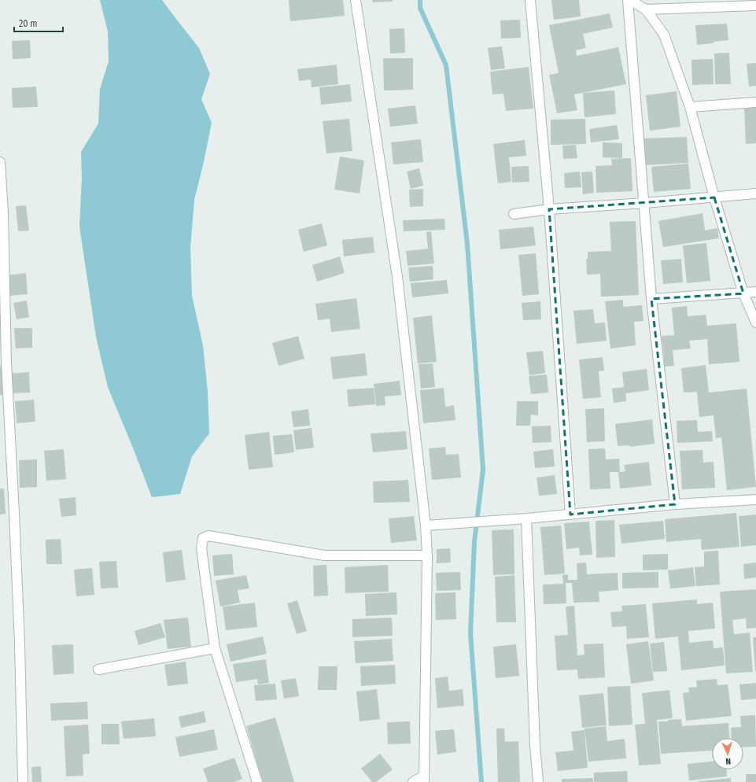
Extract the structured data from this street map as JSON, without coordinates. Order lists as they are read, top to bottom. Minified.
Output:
{"scale_bar":"20 m","north":"bottom"}
